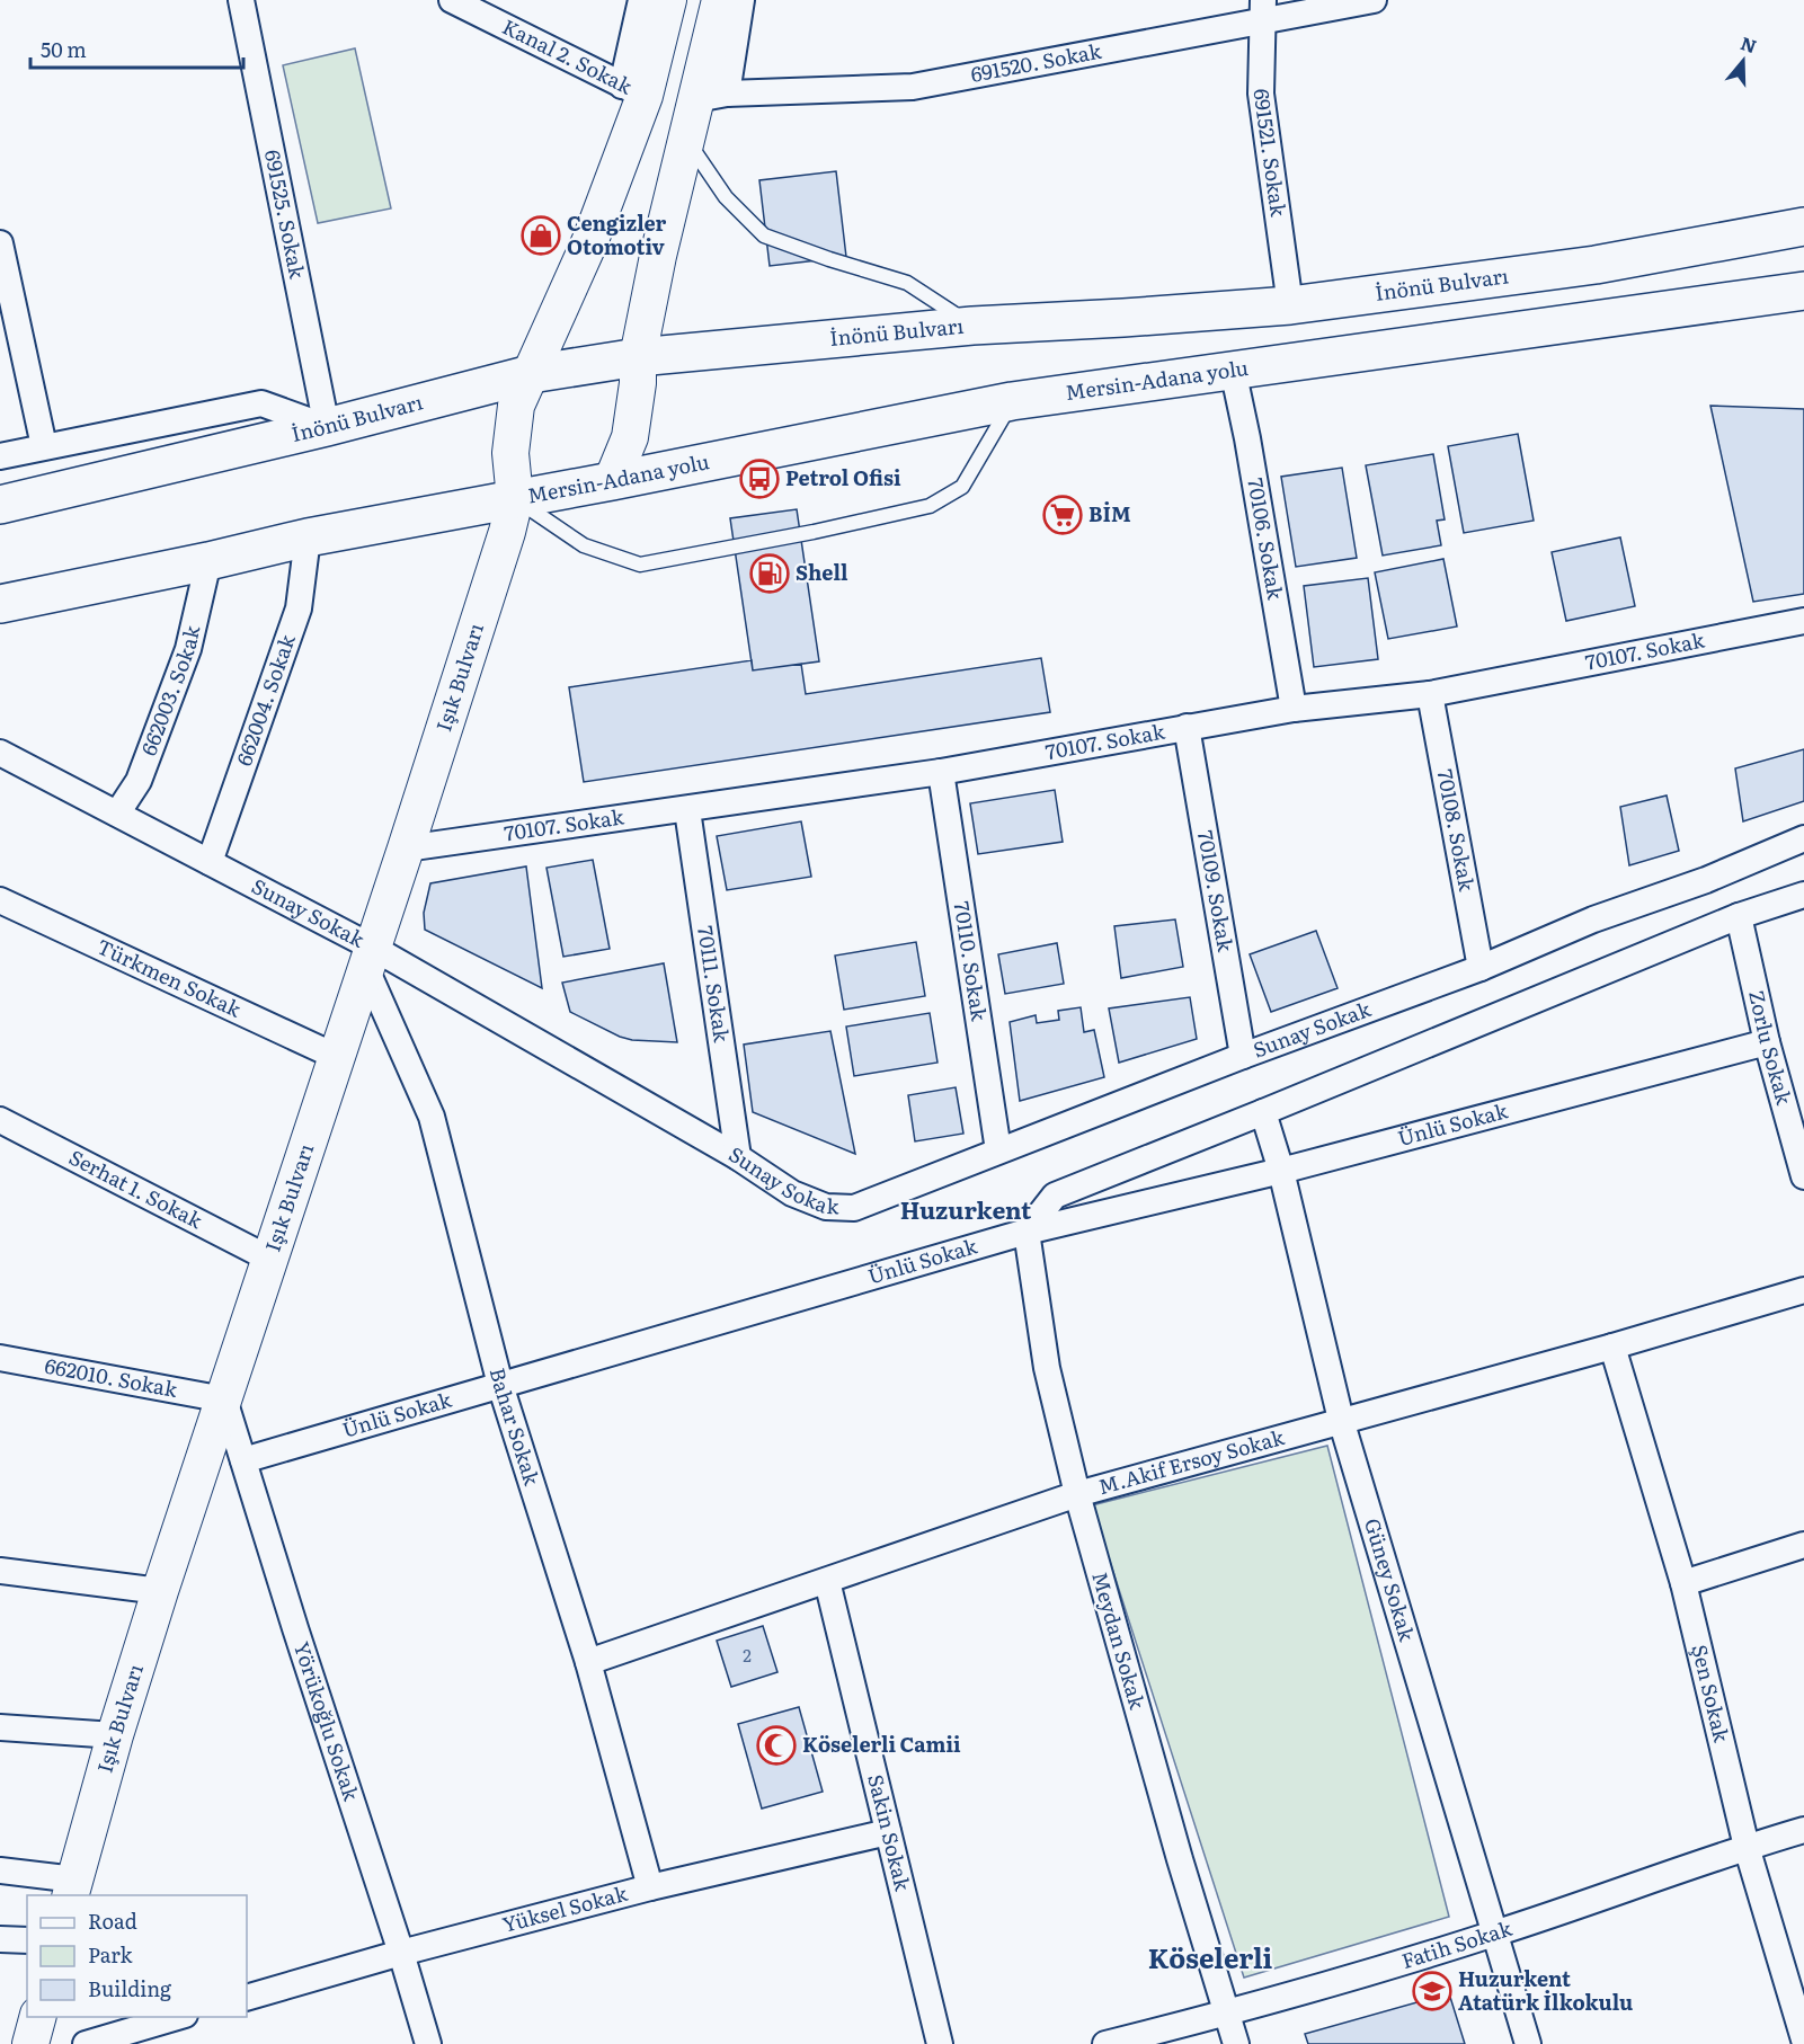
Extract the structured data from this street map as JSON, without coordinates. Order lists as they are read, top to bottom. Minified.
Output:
{"streets":{"highway":["İnönü Bulvarı","Mersin-Adana yolu"],"main road":["Işık Bulvarı"],"street":["Kanal 2. Sokak","691520. Sokak","691521. Sokak","691525. Sokak","70106. Sokak","70107. Sokak","662003. Sokak","662004. Sokak","70108. Sokak","70109. Sokak","Sunay Sokak","70110. Sokak","Türkmen Sokak","70111. Sokak","Zorlu Sokak","Ünlü Sokak","Serhat 1. Sokak","662010. Sokak","Bahar Sokak","M.Akif Ersoy Sokak","Güney Sokak","Meydan Sokak","Şen Sokak","Yörükoğlu Sokak","Sakin Sokak","Yüksel Sokak","Fatih Sokak"]},"crossings":[["Kanal 2. Sokak","Işık Bulvarı"],["691520. Sokak","691521. Sokak"],["691521. Sokak","İnönü Bulvarı"],["691525. Sokak","İnönü Bulvarı"],["İnönü Bulvarı","Işık Bulvarı"],["Mersin-Adana yolu","70106. Sokak"],["Mersin-Adana yolu","Işık Bulvarı"],["70106. Sokak","70107. Sokak"],["70107. Sokak","Işık Bulvarı"],["70107. Sokak","70108. Sokak"],["70107. Sokak","70109. Sokak"],["70107. Sokak","70110. Sokak"],["70107. Sokak","70111. Sokak"],["Işık Bulvarı","Sunay Sokak"],["Işık Bulvarı","Türkmen Sokak"],["Işık Bulvarı","Serhat 1. Sokak"],["Işık Bulvarı","662010. Sokak"],["Işık Bulvarı","Bahar Sokak"],["Işık Bulvarı","Yörükoğlu Sokak"],["662003. Sokak","Sunay Sokak"],["662004. Sokak","Sunay Sokak"],["70108. Sokak","Sunay Sokak"],["70109. Sokak","Sunay Sokak"],["Sunay Sokak","70110. Sokak"],["Sunay Sokak","70111. Sokak"],["Sunay Sokak","Bahar Sokak"],["Zorlu Sokak","Ünlü Sokak"],["Ünlü Sokak","Bahar Sokak"],["Ünlü Sokak","Güney Sokak"],["Ünlü Sokak","Meydan Sokak"],["Ünlü Sokak","Yörükoğlu Sokak"],["662010. Sokak","Yörükoğlu Sokak"],["Bahar Sokak","M.Akif Ersoy Sokak"],["Bahar Sokak","Yüksel Sokak"],["M.Akif Ersoy Sokak","Güney Sokak"],["M.Akif Ersoy Sokak","Meydan Sokak"],["M.Akif Ersoy Sokak","Şen Sokak"],["M.Akif Ersoy Sokak","Sakin Sokak"],["Güney Sokak","Fatih Sokak"],["Meydan Sokak","Fatih Sokak"],["Şen Sokak","Fatih Sokak"],["Yörükoğlu Sokak","Yüksel Sokak"],["Sakin Sokak","Yüksel Sokak"]],"districts":["Huzurkent","Köselerli"],"places":{"shop":["Cengizler Otomotiv"],"bus stop":["Petrol Ofisi"],"supermarket":["BİM"],"fuel station":["Shell"],"mosque":["Köselerli Camii"],"school or university":["Huzurkent Atatürk İlkokulu"]},"house_numbers":["2"],"legend":["Road","Park","Building"],"scale_bar":"50 m","north":"top"}
